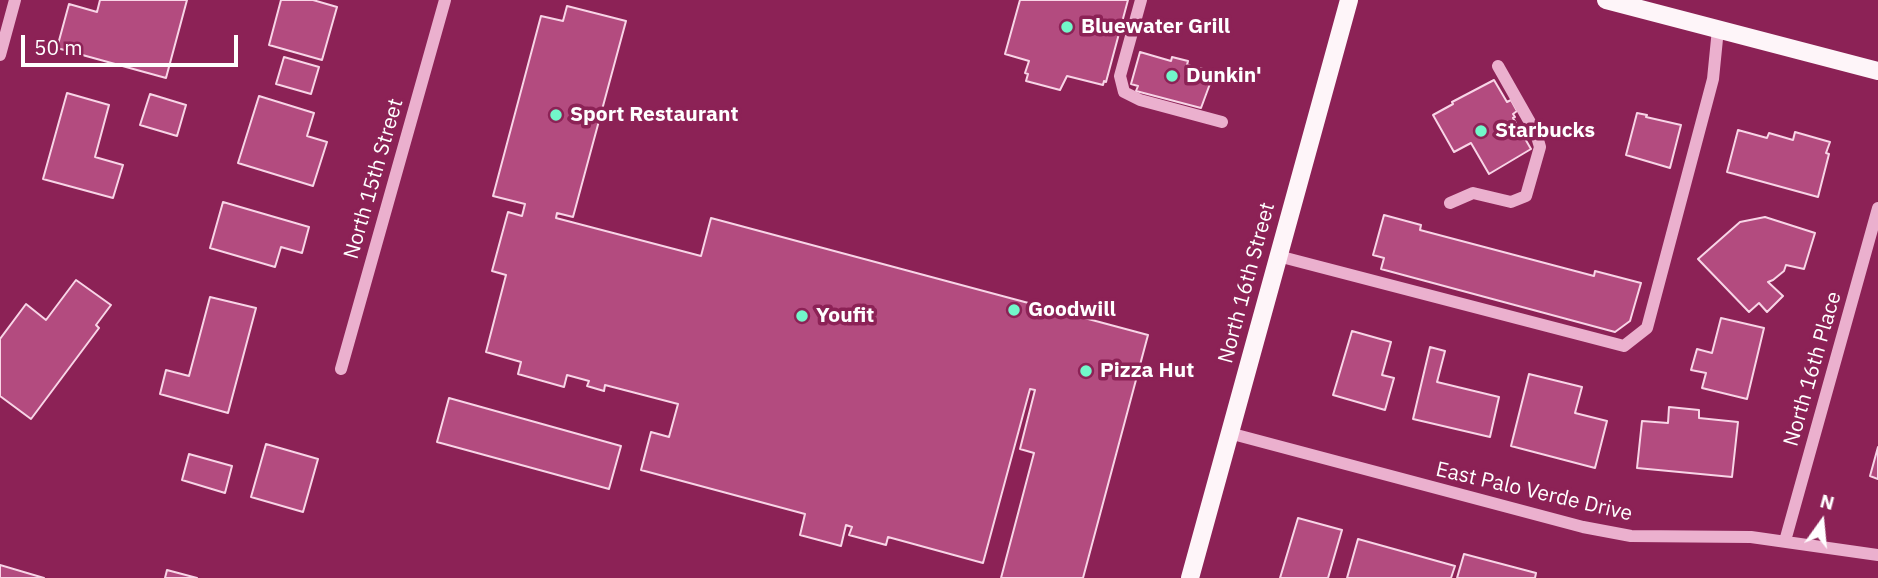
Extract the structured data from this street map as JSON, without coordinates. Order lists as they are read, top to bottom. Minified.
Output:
{"streets":{"main road":["North 16th Street"],"street":["North 15th Street","North 16th Place","East Palo Verde Drive"]},"crossings":[["North 16th Street","East Palo Verde Drive"],["North 16th Place","East Palo Verde Drive"]],"places":["Bluewater Grill","Dunkin'","Sport Restaurant","Starbucks","Goodwill","Youfit","Pizza Hut"],"scale_bar":"50 m","north":"top"}
